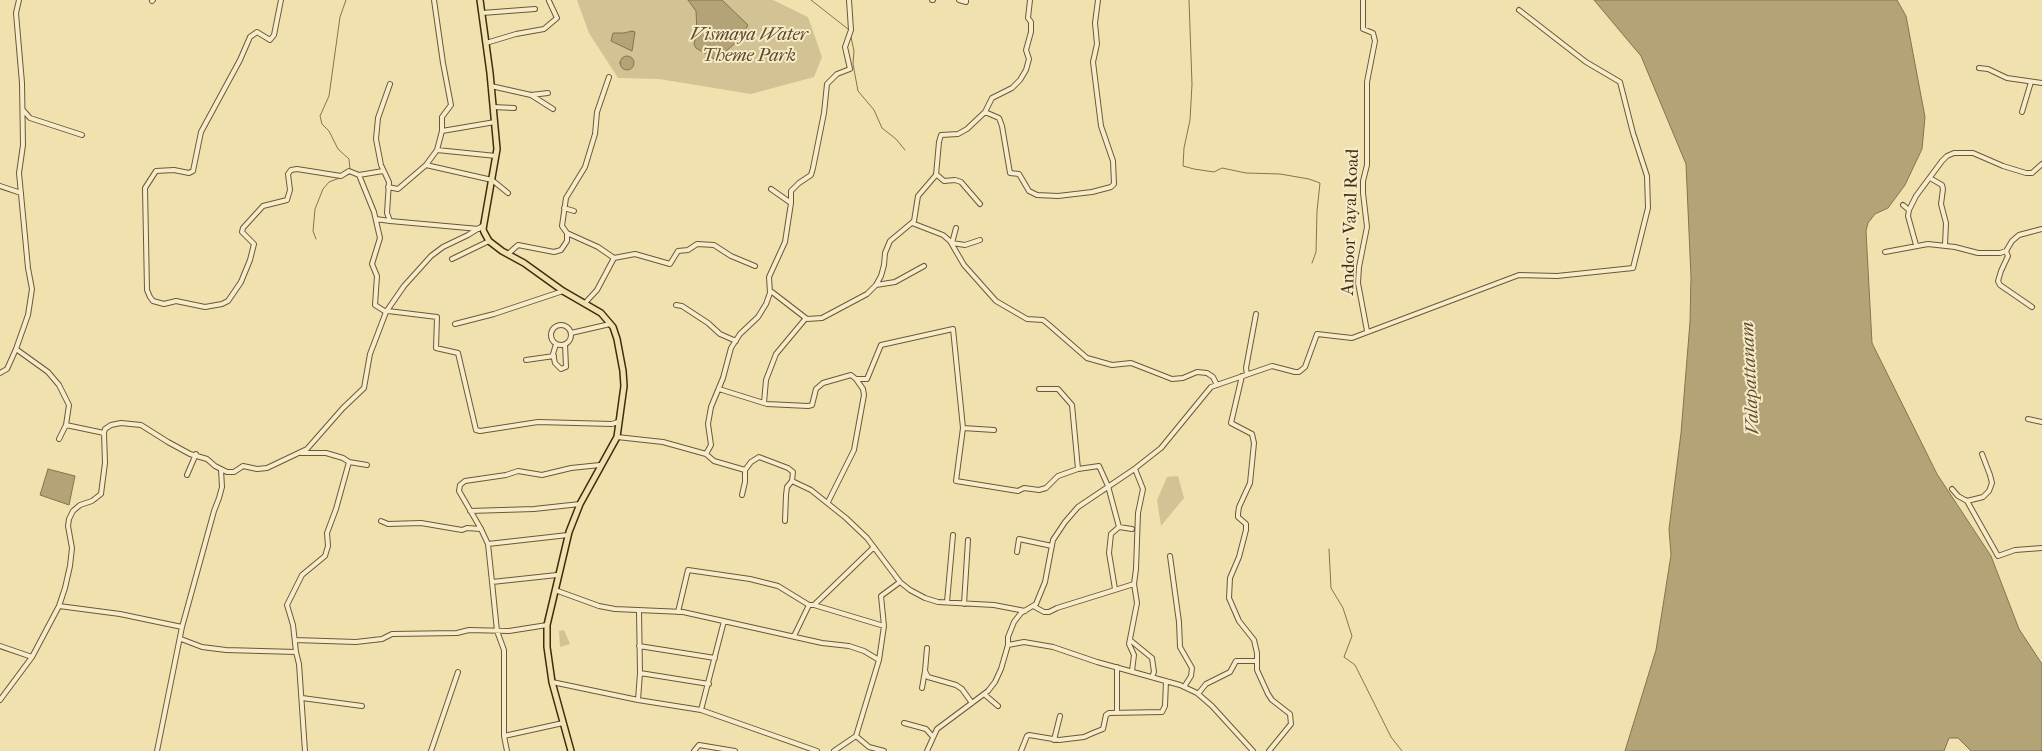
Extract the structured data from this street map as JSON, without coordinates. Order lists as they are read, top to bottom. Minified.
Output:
{"streets":{"street":["Andoor Vayal Road"]},"water":["Valapattanam"],"parks":["Vismaya Water Theme Park"]}
